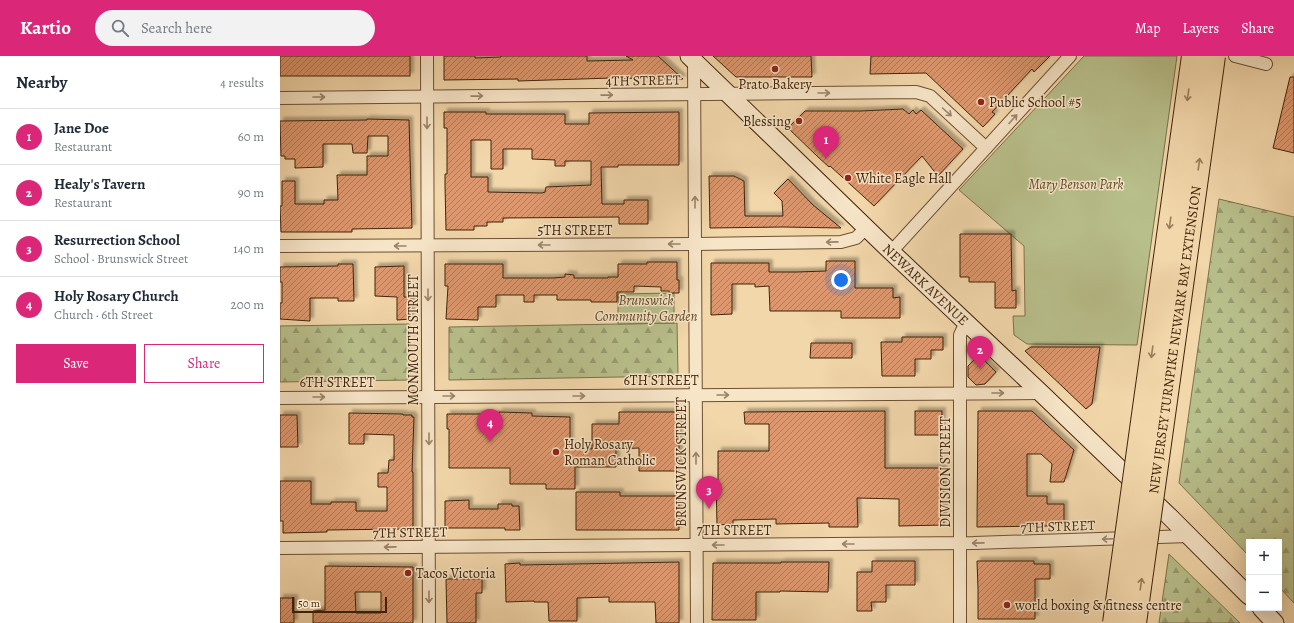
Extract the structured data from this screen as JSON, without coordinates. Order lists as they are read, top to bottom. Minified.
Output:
{"streets":{"highway":["NEW JERSEY TURNPIKE NEWARK BAY EXTENSION"],"main road":["NEWARK AVENUE"],"street":["4TH STREET","5TH STREET","MONMOUTH STREET","6TH STREET","BRUNSWICK STREET","DIVISION STREET","7TH STREET"]},"crossings":[["4TH STREET","NEWARK AVENUE"],["4TH STREET","MONMOUTH STREET"],["4TH STREET","BRUNSWICK STREET"],["5TH STREET","NEWARK AVENUE"],["5TH STREET","MONMOUTH STREET"],["5TH STREET","BRUNSWICK STREET"],["NEWARK AVENUE","6TH STREET"],["NEWARK AVENUE","BRUNSWICK STREET"],["NEWARK AVENUE","DIVISION STREET"],["NEWARK AVENUE","7TH STREET"],["MONMOUTH STREET","6TH STREET"],["MONMOUTH STREET","7TH STREET"],["6TH STREET","BRUNSWICK STREET"],["6TH STREET","DIVISION STREET"],["BRUNSWICK STREET","7TH STREET"],["DIVISION STREET","7TH STREET"]],"one_way":["4TH STREET","5TH STREET","MONMOUTH STREET","6TH STREET","BRUNSWICK STREET","7TH STREET"],"parks":["Mary Benson Park","Brunswick Community Garden"],"places":["Prato Bakery","Public School #5","Blessing","White Eagle Hall","Holy Rosary Roman Catholic","Tacos Victoria","world boxing & fitness centre"],"scale_bar":"50 m","page":{"header":"Kartio","search":"Search here","nav":["Map","Layers","Share"],"heading":["Nearby","4 results"],"list":[{"mark":"1","name":"Jane Doe","note":"Restaurant","value":"60 m"},{"mark":"2","name":"Healy's Tavern","note":"Restaurant","value":"90 m"},{"mark":"3","name":"Resurrection School","note":"School · Brunswick Street","value":"140 m"},{"mark":"4","name":"Holy Rosary Church","note":"Church · 6th Street","value":"200 m"}],"pins":["1","2","4","3"],"buttons":["Save","Share"],"map_buttons":["+","−"],"scale":"50 m"}}
